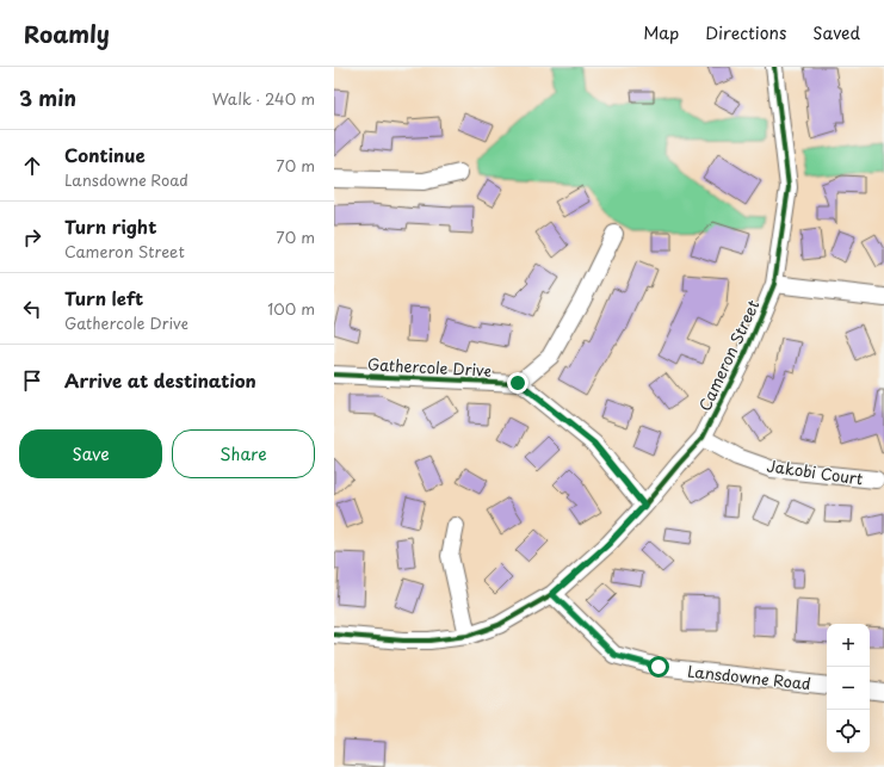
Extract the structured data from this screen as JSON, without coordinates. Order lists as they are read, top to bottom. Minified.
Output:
{"streets":{"street":["Cameron Street","Gathercole Drive","Jakobi Court","Lansdowne Road"]},"crossings":[["Cameron Street","Jakobi Court"],["Cameron Street","Lansdowne Road"]],"page":{"header":"Roamly","nav":["Map","Directions","Saved"],"heading":["3 min","Walk · 240 m"],"list":[["Continue","Lansdowne Road","70 m"],["Turn right","Cameron Street","70 m"],["Turn left","Gathercole Drive","100 m"],"Arrive at destination"],"buttons":["Save","Share"],"map_buttons":["+","−"]}}
